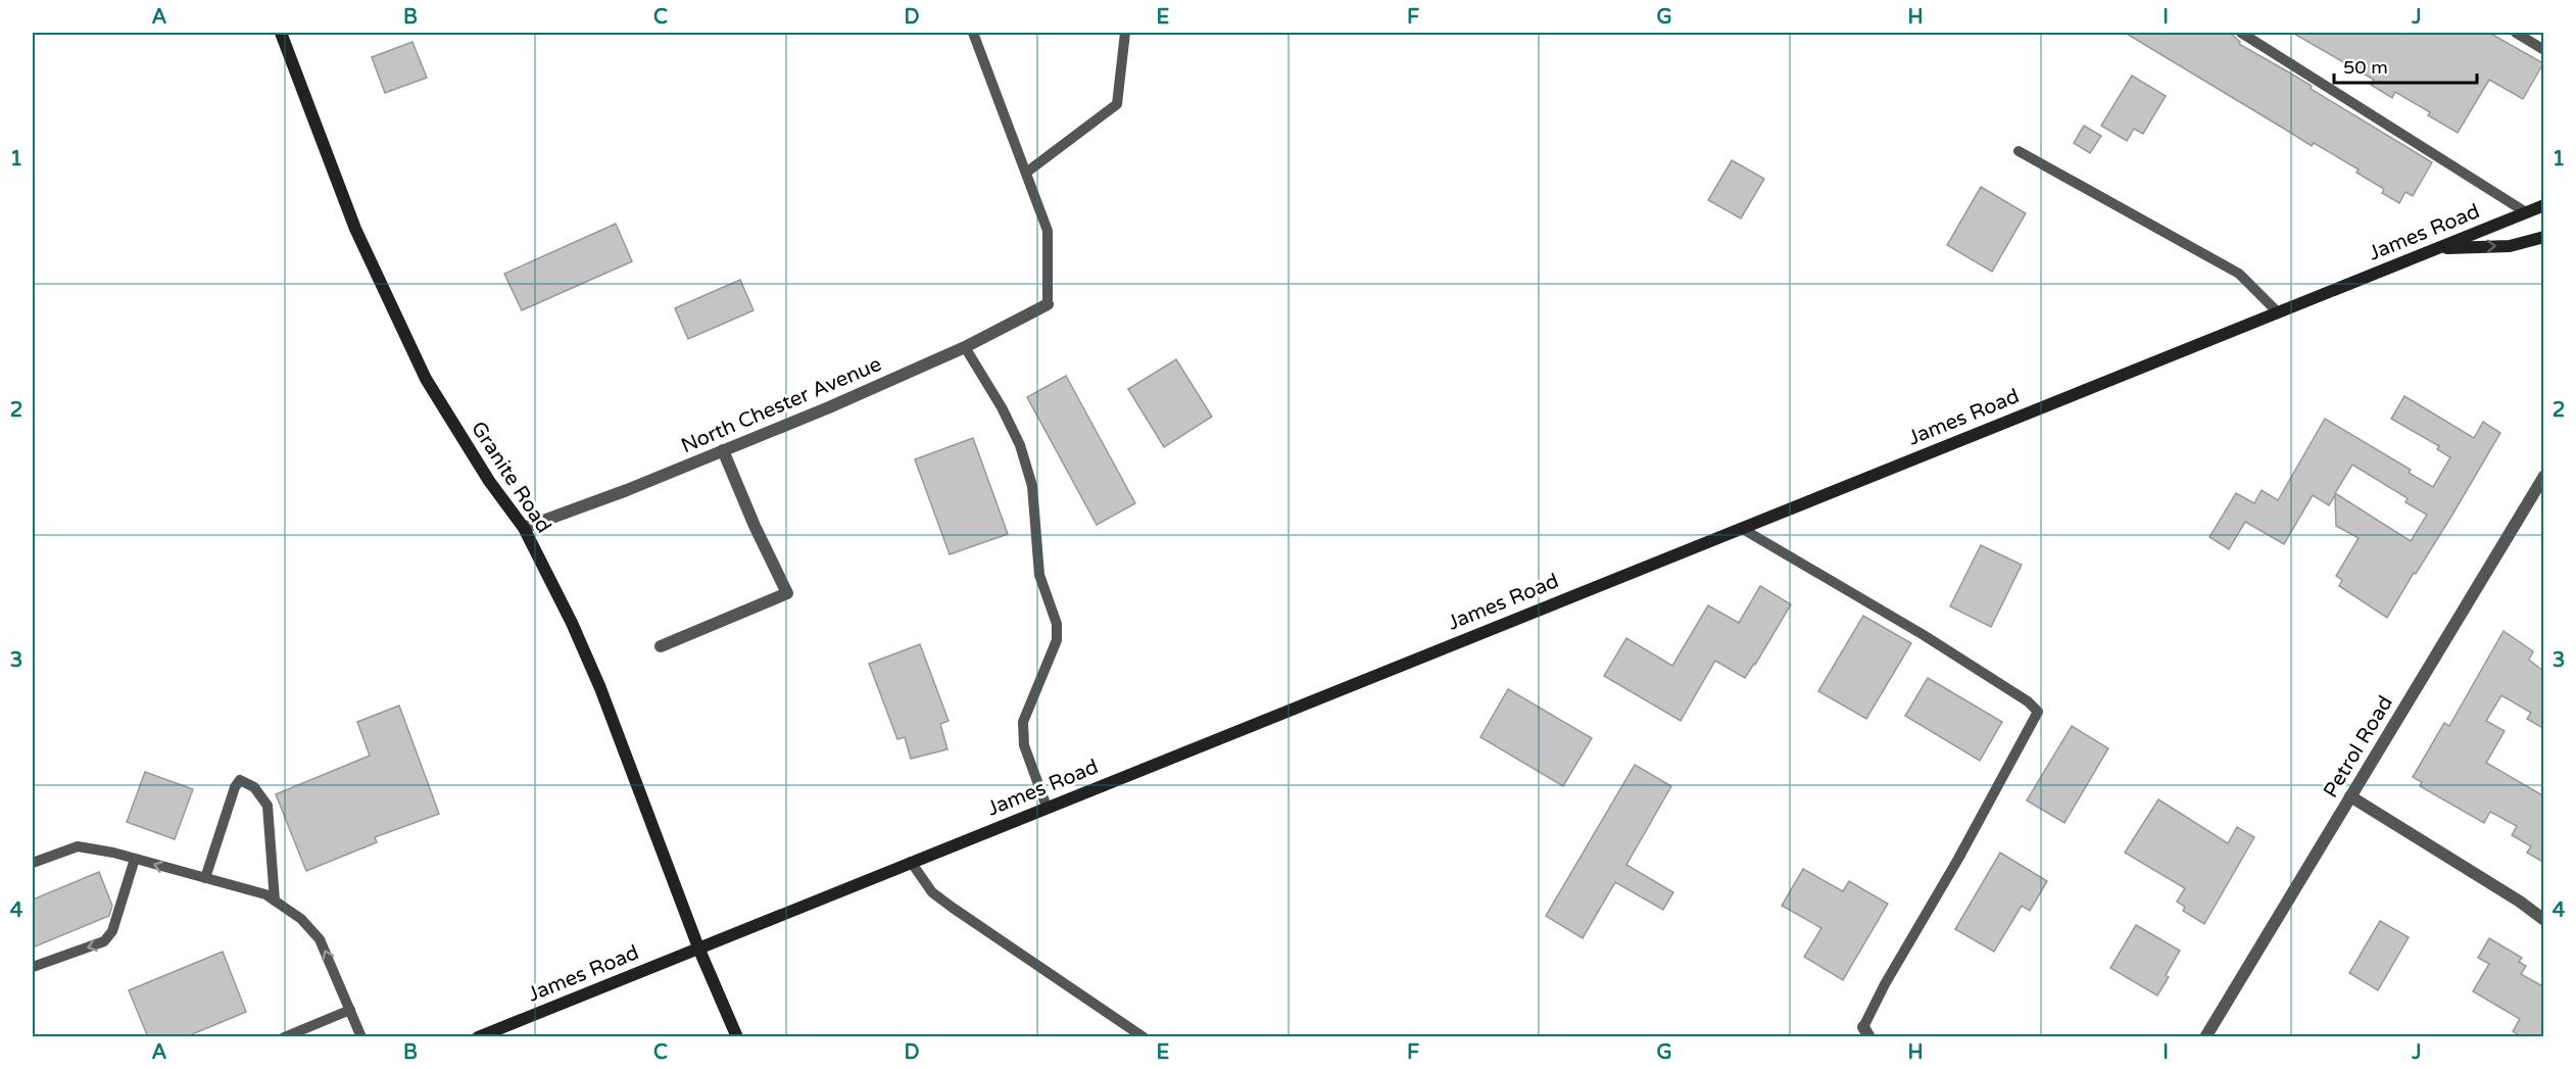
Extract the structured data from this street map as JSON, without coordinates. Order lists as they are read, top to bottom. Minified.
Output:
{"streets":{"main road":["James Road","Granite Road"],"street":["North Chester Avenue","Petrol Road"]},"crossings":[["James Road","Granite Road"],["North Chester Avenue","Granite Road"]],"scale_bar":"50 m","grid":{"columns":["A","B","C","D","E","F","G","H","I","J"],"rows":["1","2","3","4"]}}
